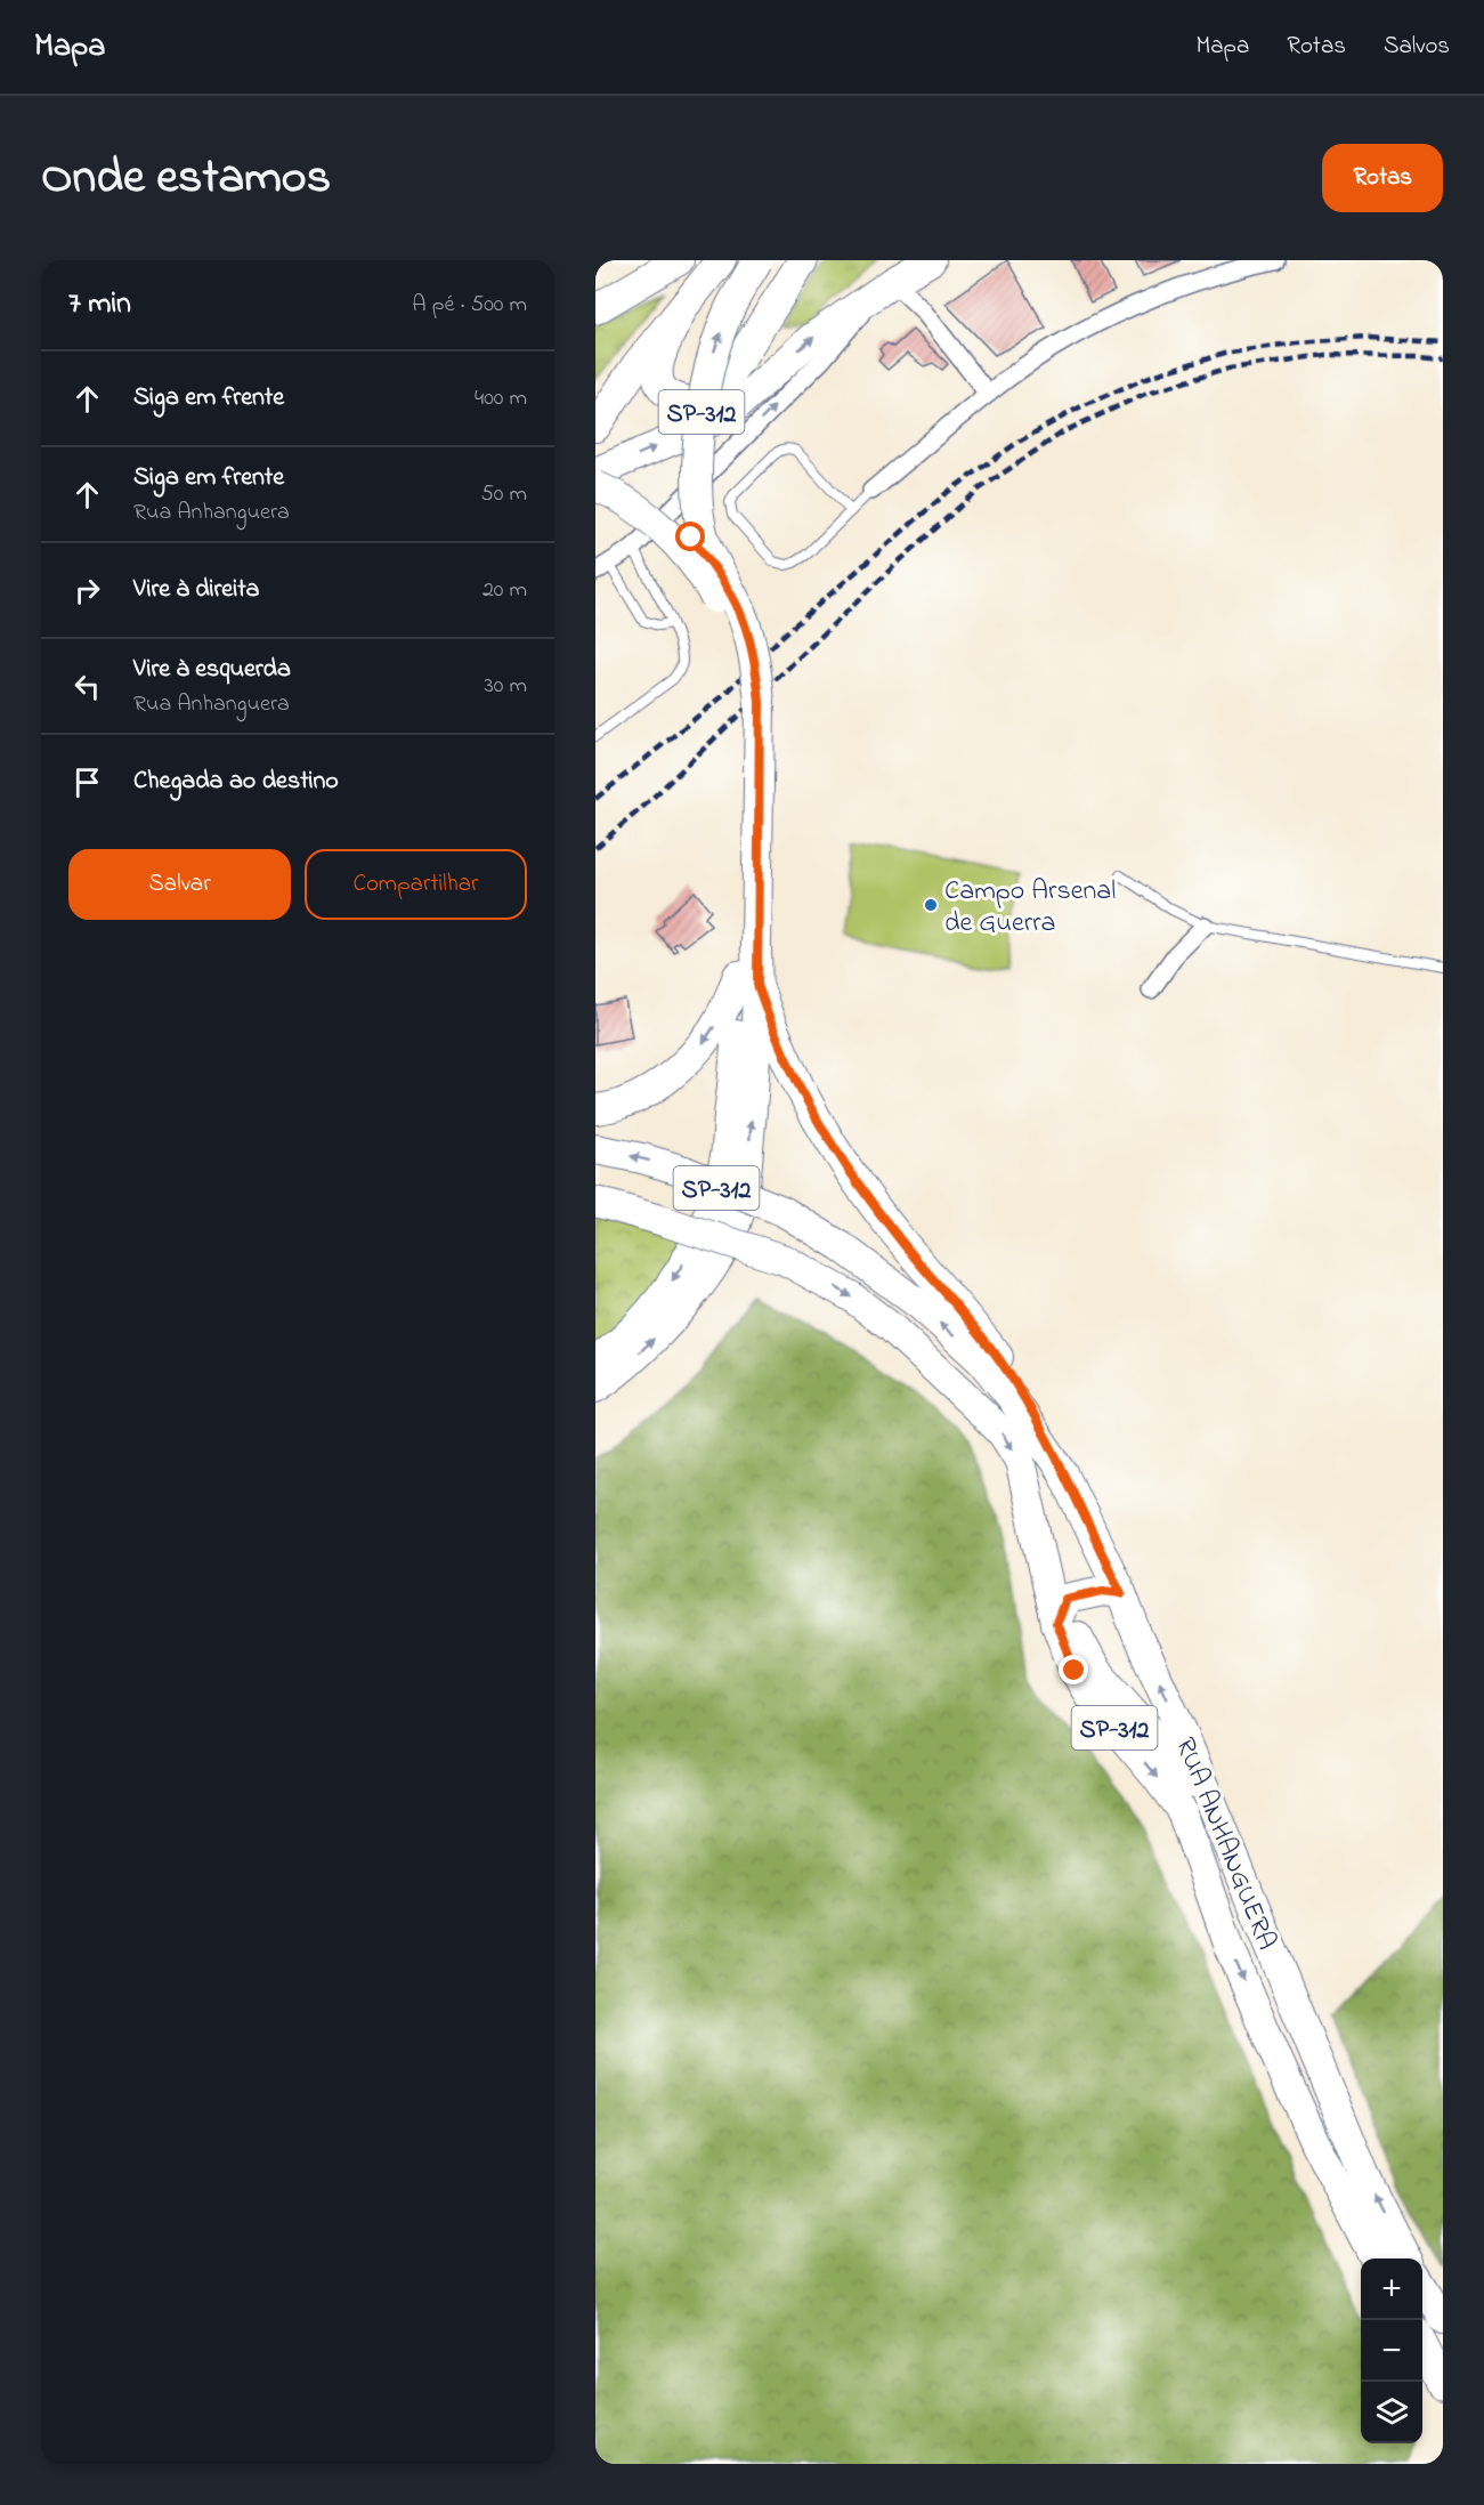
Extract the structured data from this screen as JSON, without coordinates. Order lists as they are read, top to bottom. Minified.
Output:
{"streets":{"main road":["SP-312","RUA ANHANGUERA"]},"crossings":[["SP-312","RUA ANHANGUERA"]],"places":["Campo Arsenal de Guerra"],"page":{"header":"Mapa","nav":["Mapa","Rotas","Salvos"],"title":"Onde estamos","buttons":["Rotas",["Salvar","Compartilhar"]],"heading":["7 min","A pé · 500 m"],"list":[["Siga em frente","400 m"],["Siga em frente","Rua Anhanguera","50 m"],["Vire à direita","20 m"],["Vire à esquerda","Rua Anhanguera","30 m"],"Chegada ao destino"],"map_buttons":["+","−"]}}
